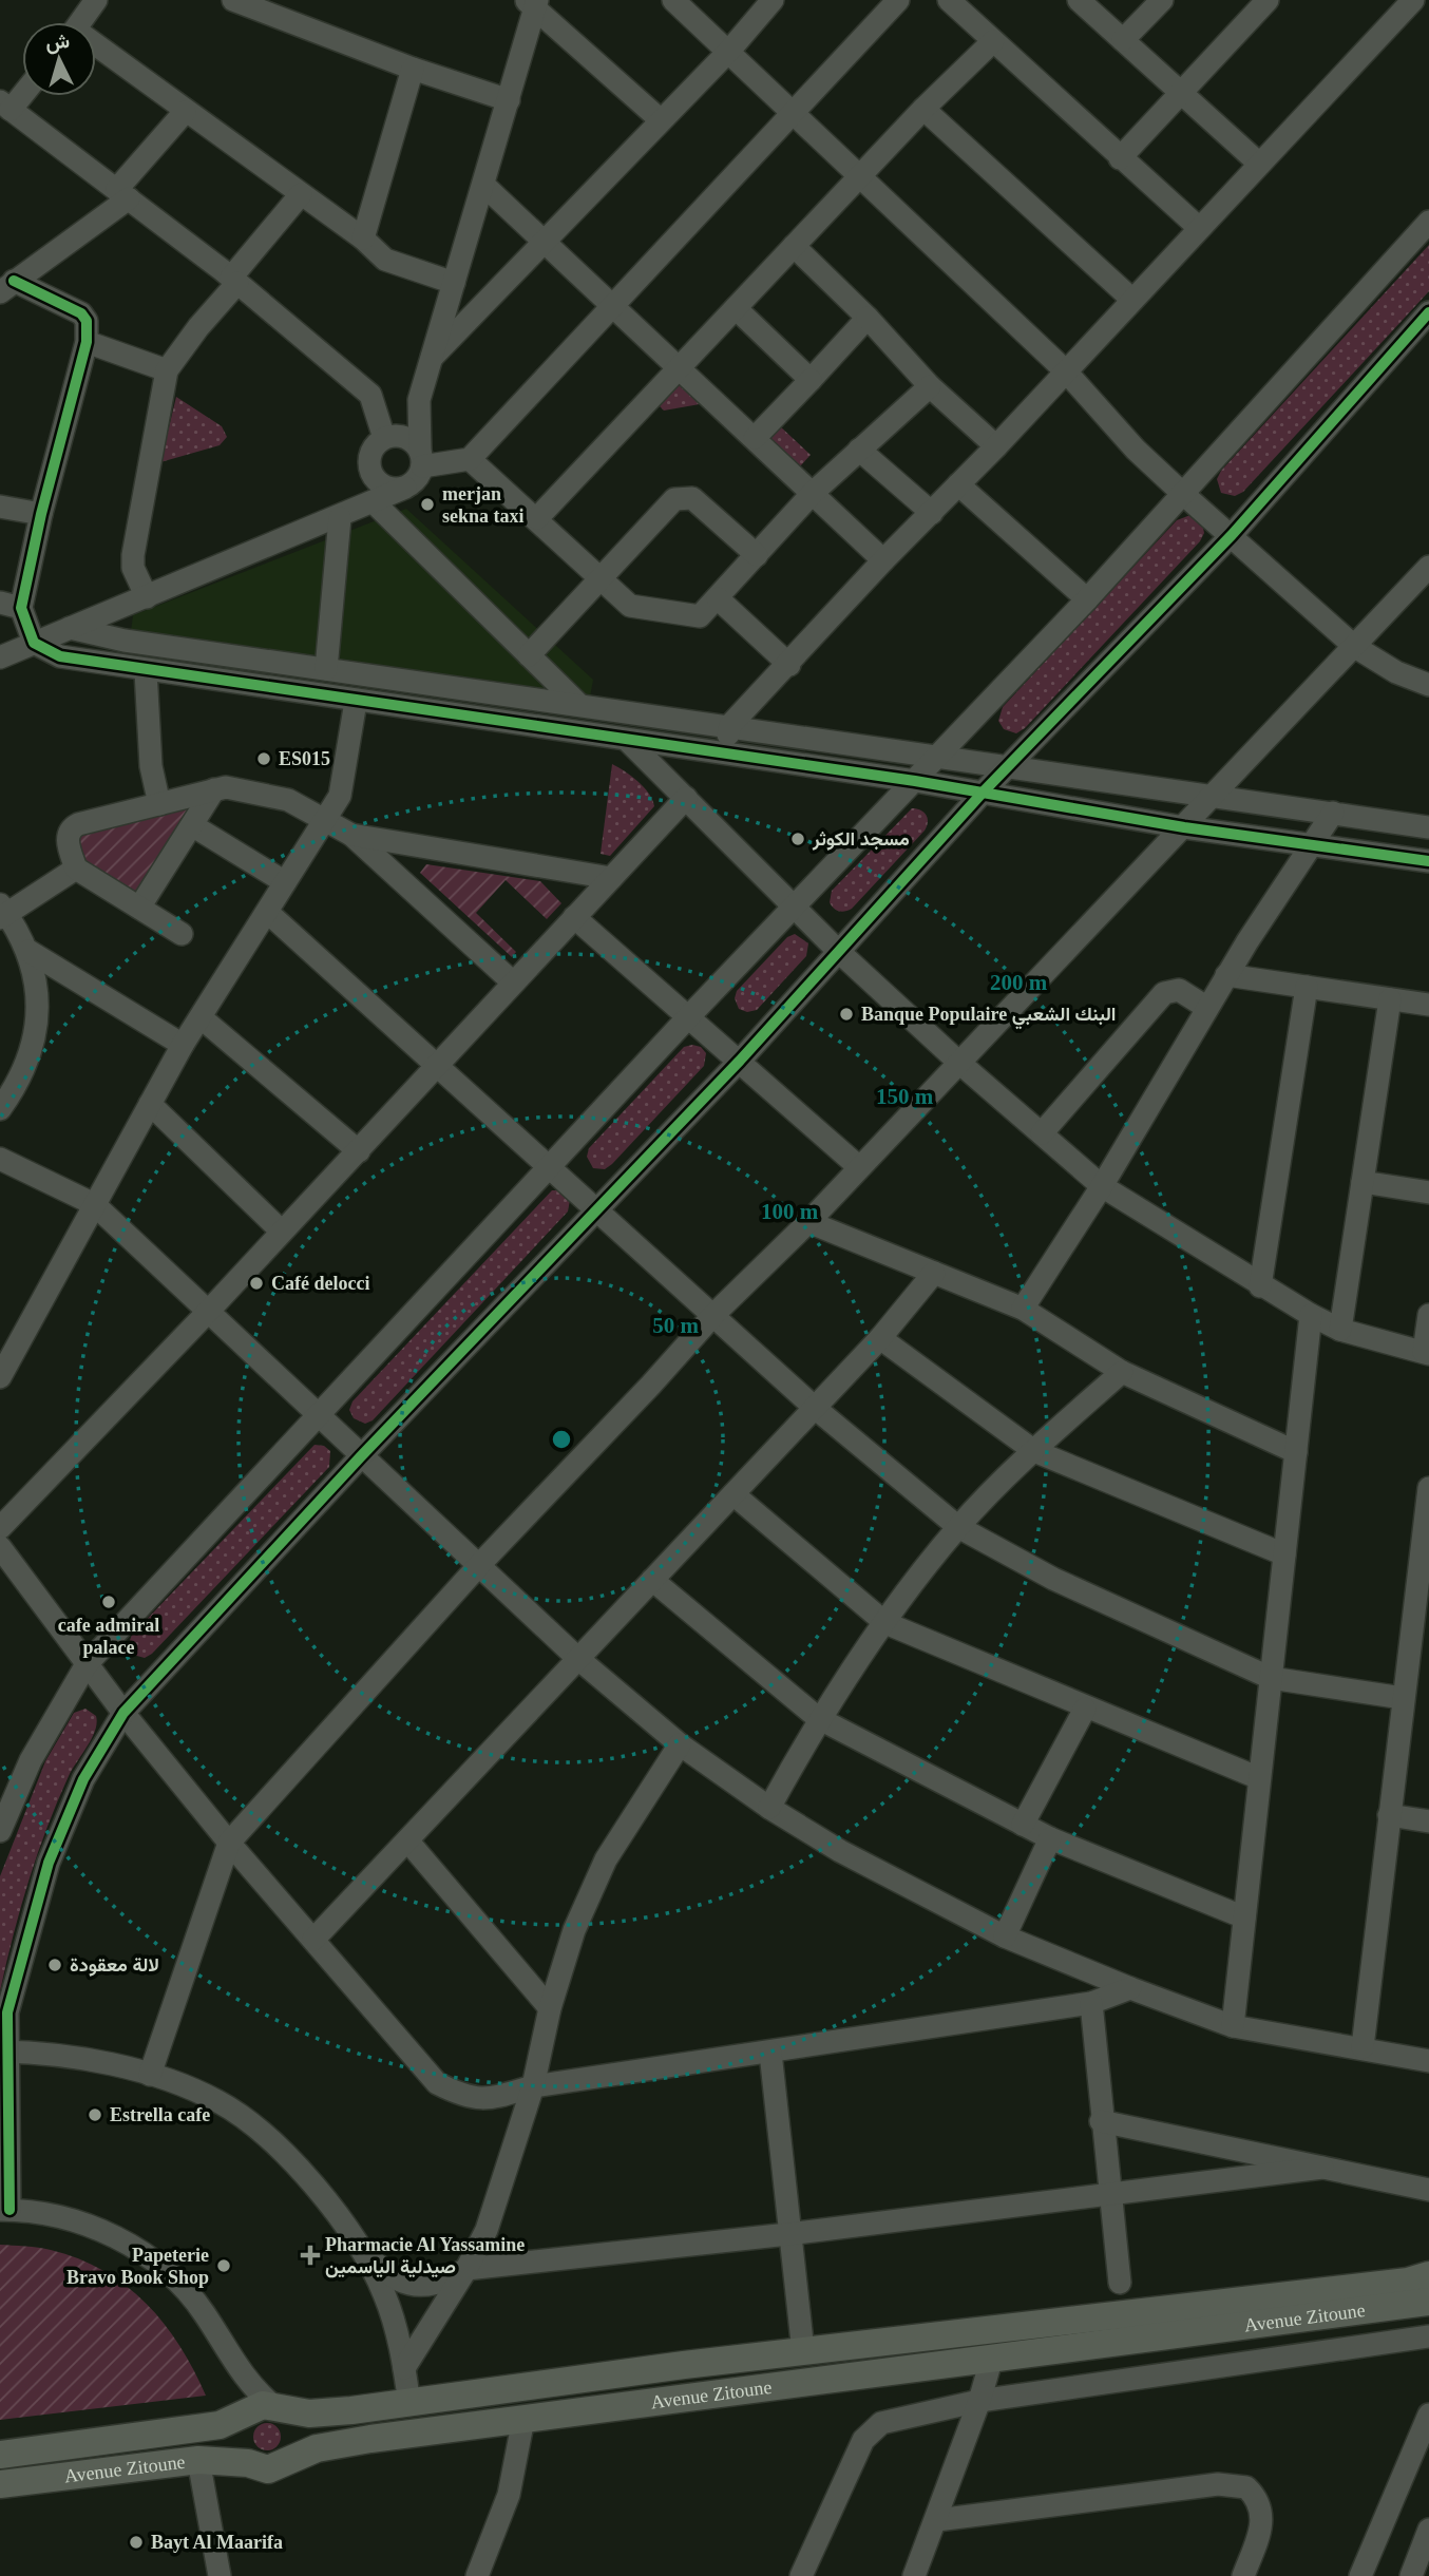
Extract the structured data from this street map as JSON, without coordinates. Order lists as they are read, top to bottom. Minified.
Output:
{"streets":{"main road":["Avenue Zitoune"]},"places":{"other":["merjan sekna taxi","ES015","مسجد الكوثر","Banque Populaire البنك الشعبي","Café delocci","cafe admiral palace","لالة معقودة","Estrella cafe","Papeterie Bravo Book Shop","Bayt Al Maarifa"],"health":["Pharmacie Al Yassamine صيدلية الياسمين"]},"north":"top","rings":["200 m","150 m","100 m","50 m"]}
